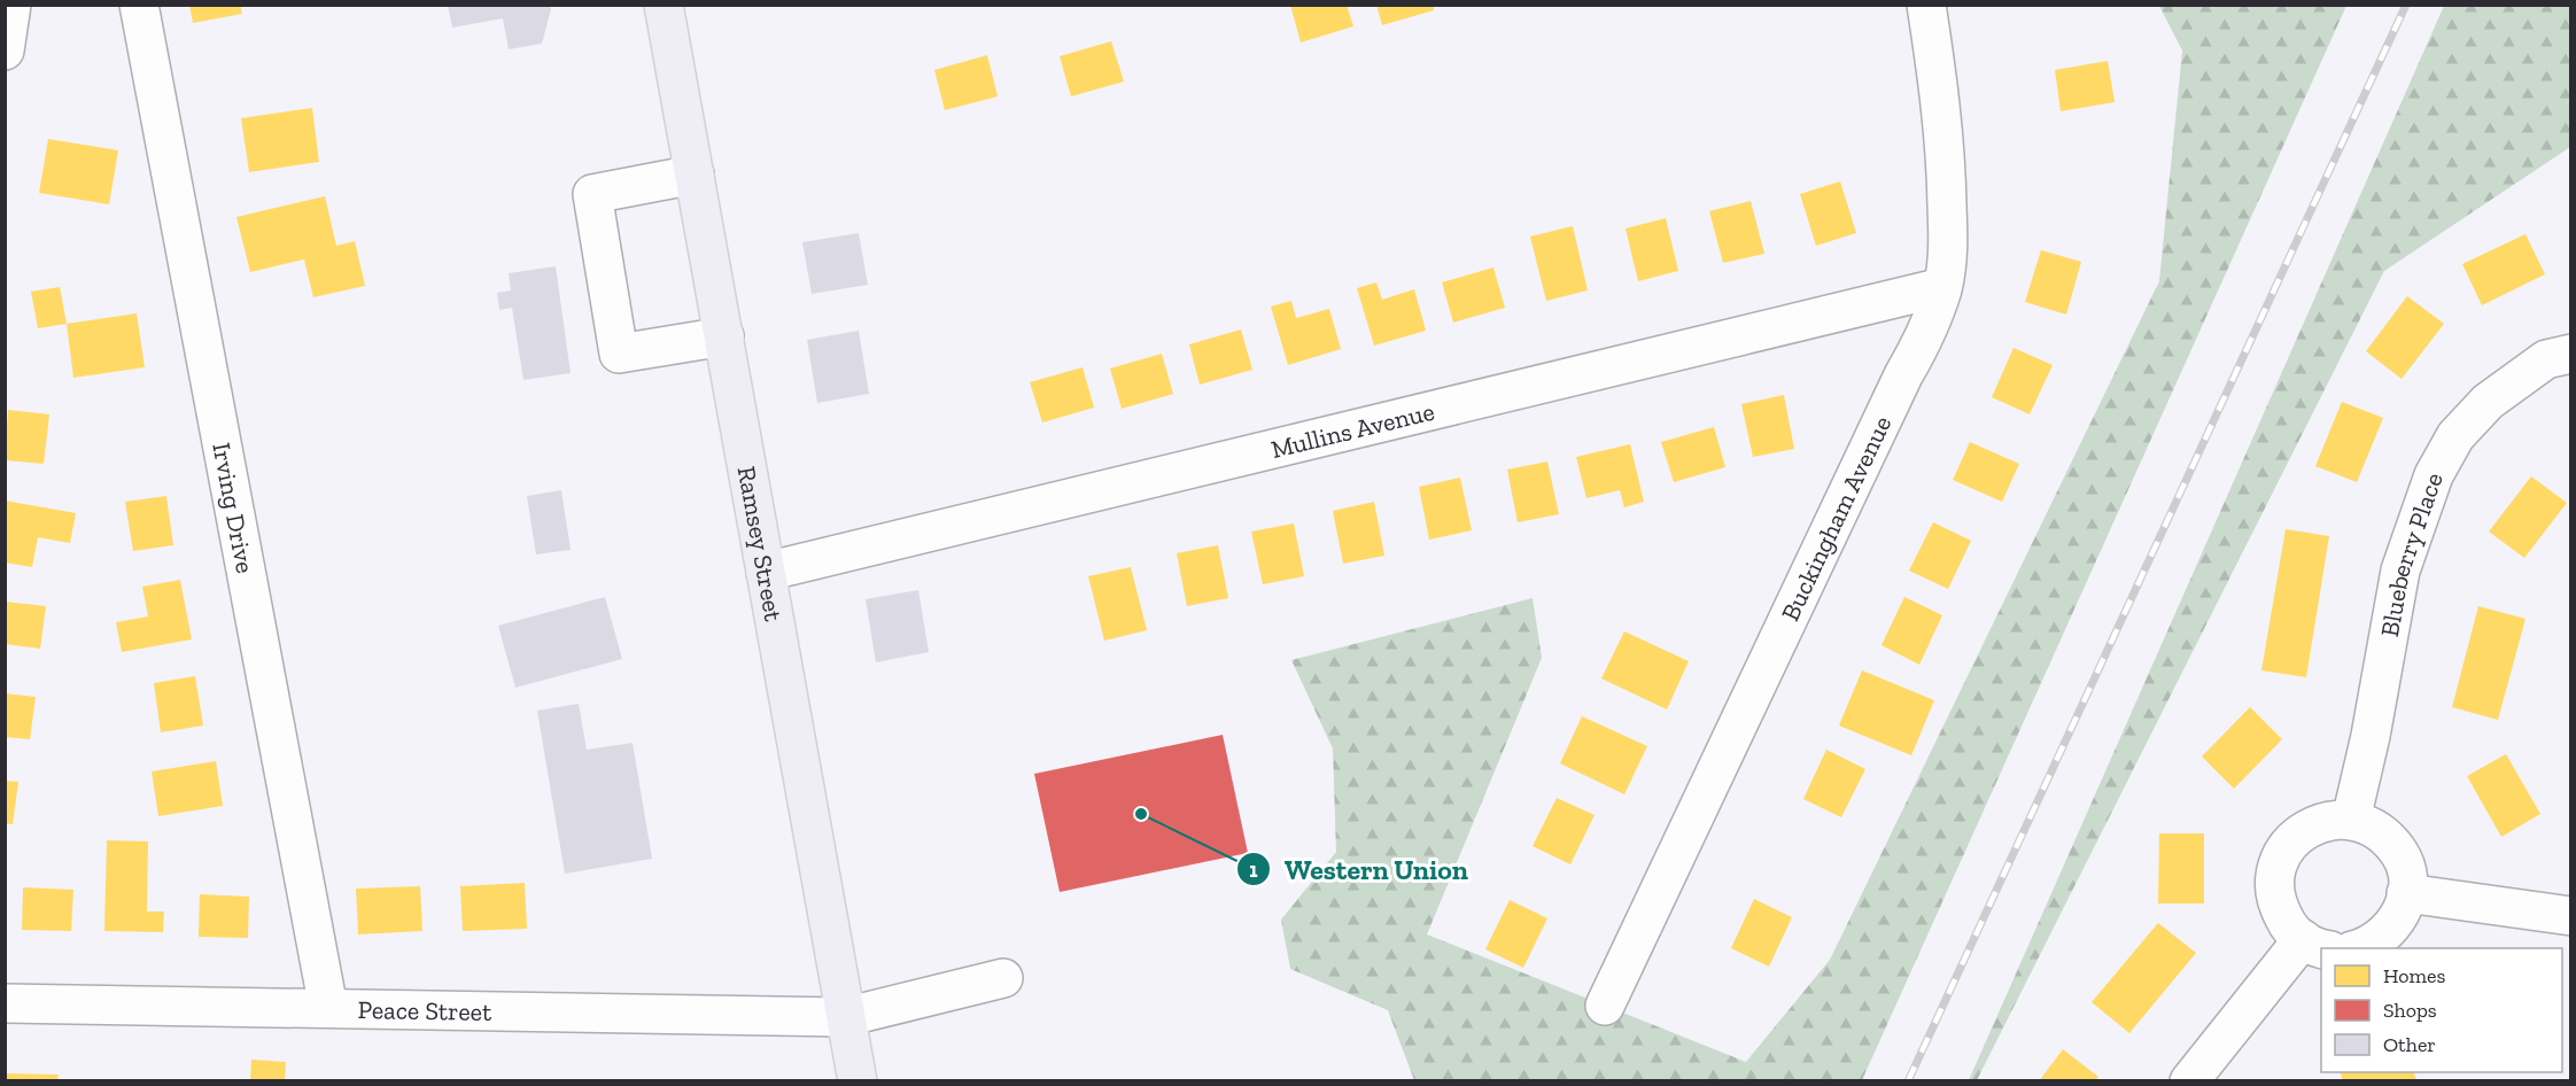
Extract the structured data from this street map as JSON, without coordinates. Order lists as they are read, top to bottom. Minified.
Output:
{"streets":{"main road":["Ramsey Street"],"street":["Mullins Avenue","Irving Drive","Buckingham Avenue","Blueberry Place","Peace Street"]},"crossings":[["Mullins Avenue","Buckingham Avenue"],["Mullins Avenue","Ramsey Street"],["Irving Drive","Peace Street"],["Ramsey Street","Peace Street"]],"places":["Western Union"],"legend":["Homes","Shops","Other"]}
